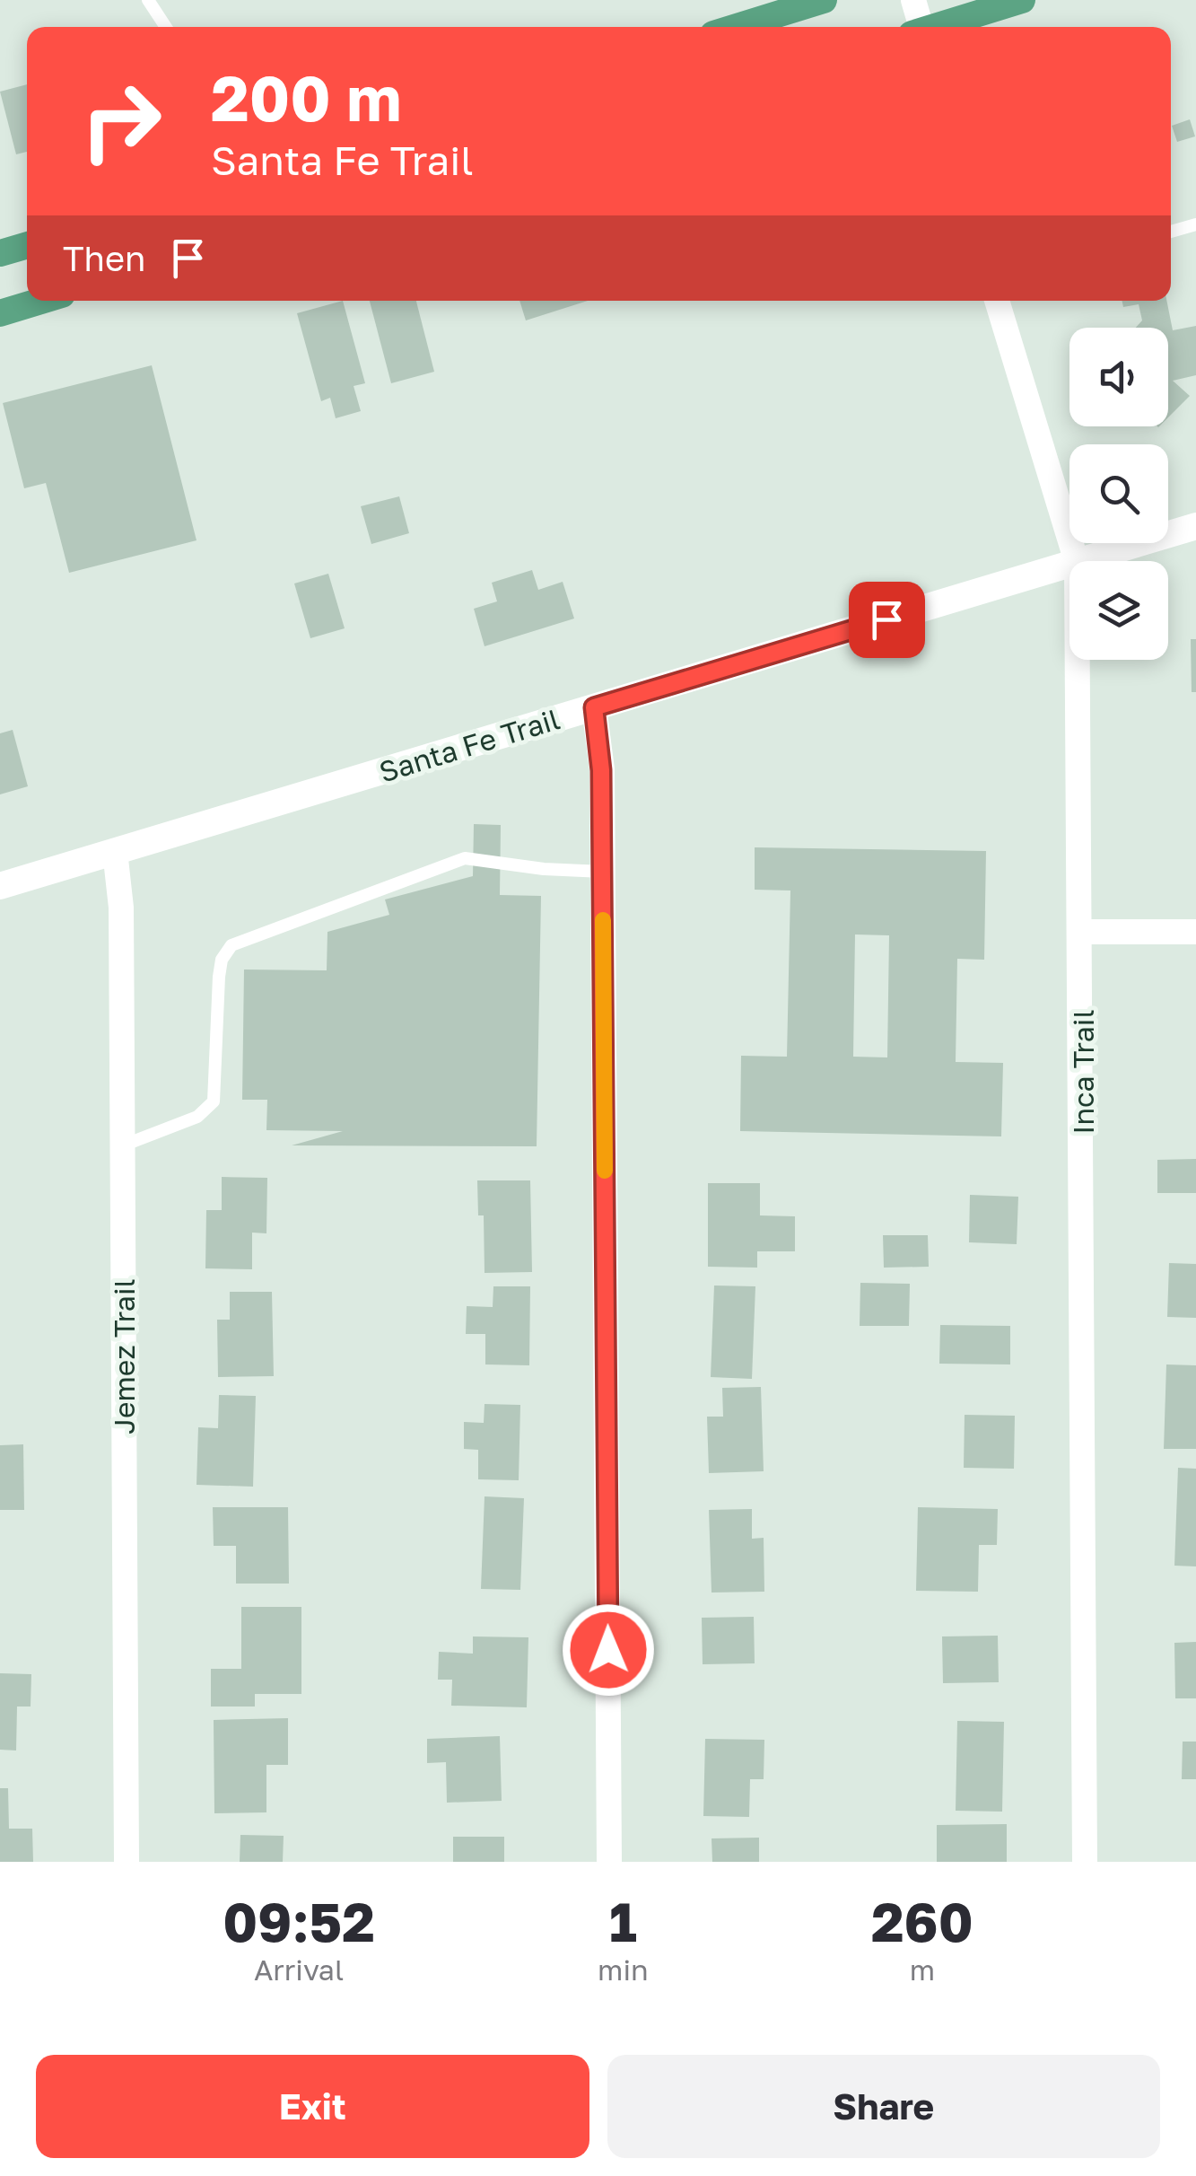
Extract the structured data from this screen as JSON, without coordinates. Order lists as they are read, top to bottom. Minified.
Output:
{"streets":{"street":["Santa Fe Trail","Inca Trail","Jemez Trail"]},"crossings":[["Santa Fe Trail","Jemez Trail"]],"page":{"turn":["200 m","Santa Fe Trail"],"then":"Then","eta":["09:52","Arrival","1","min","260","m"],"buttons":["Exit","Share"]}}
